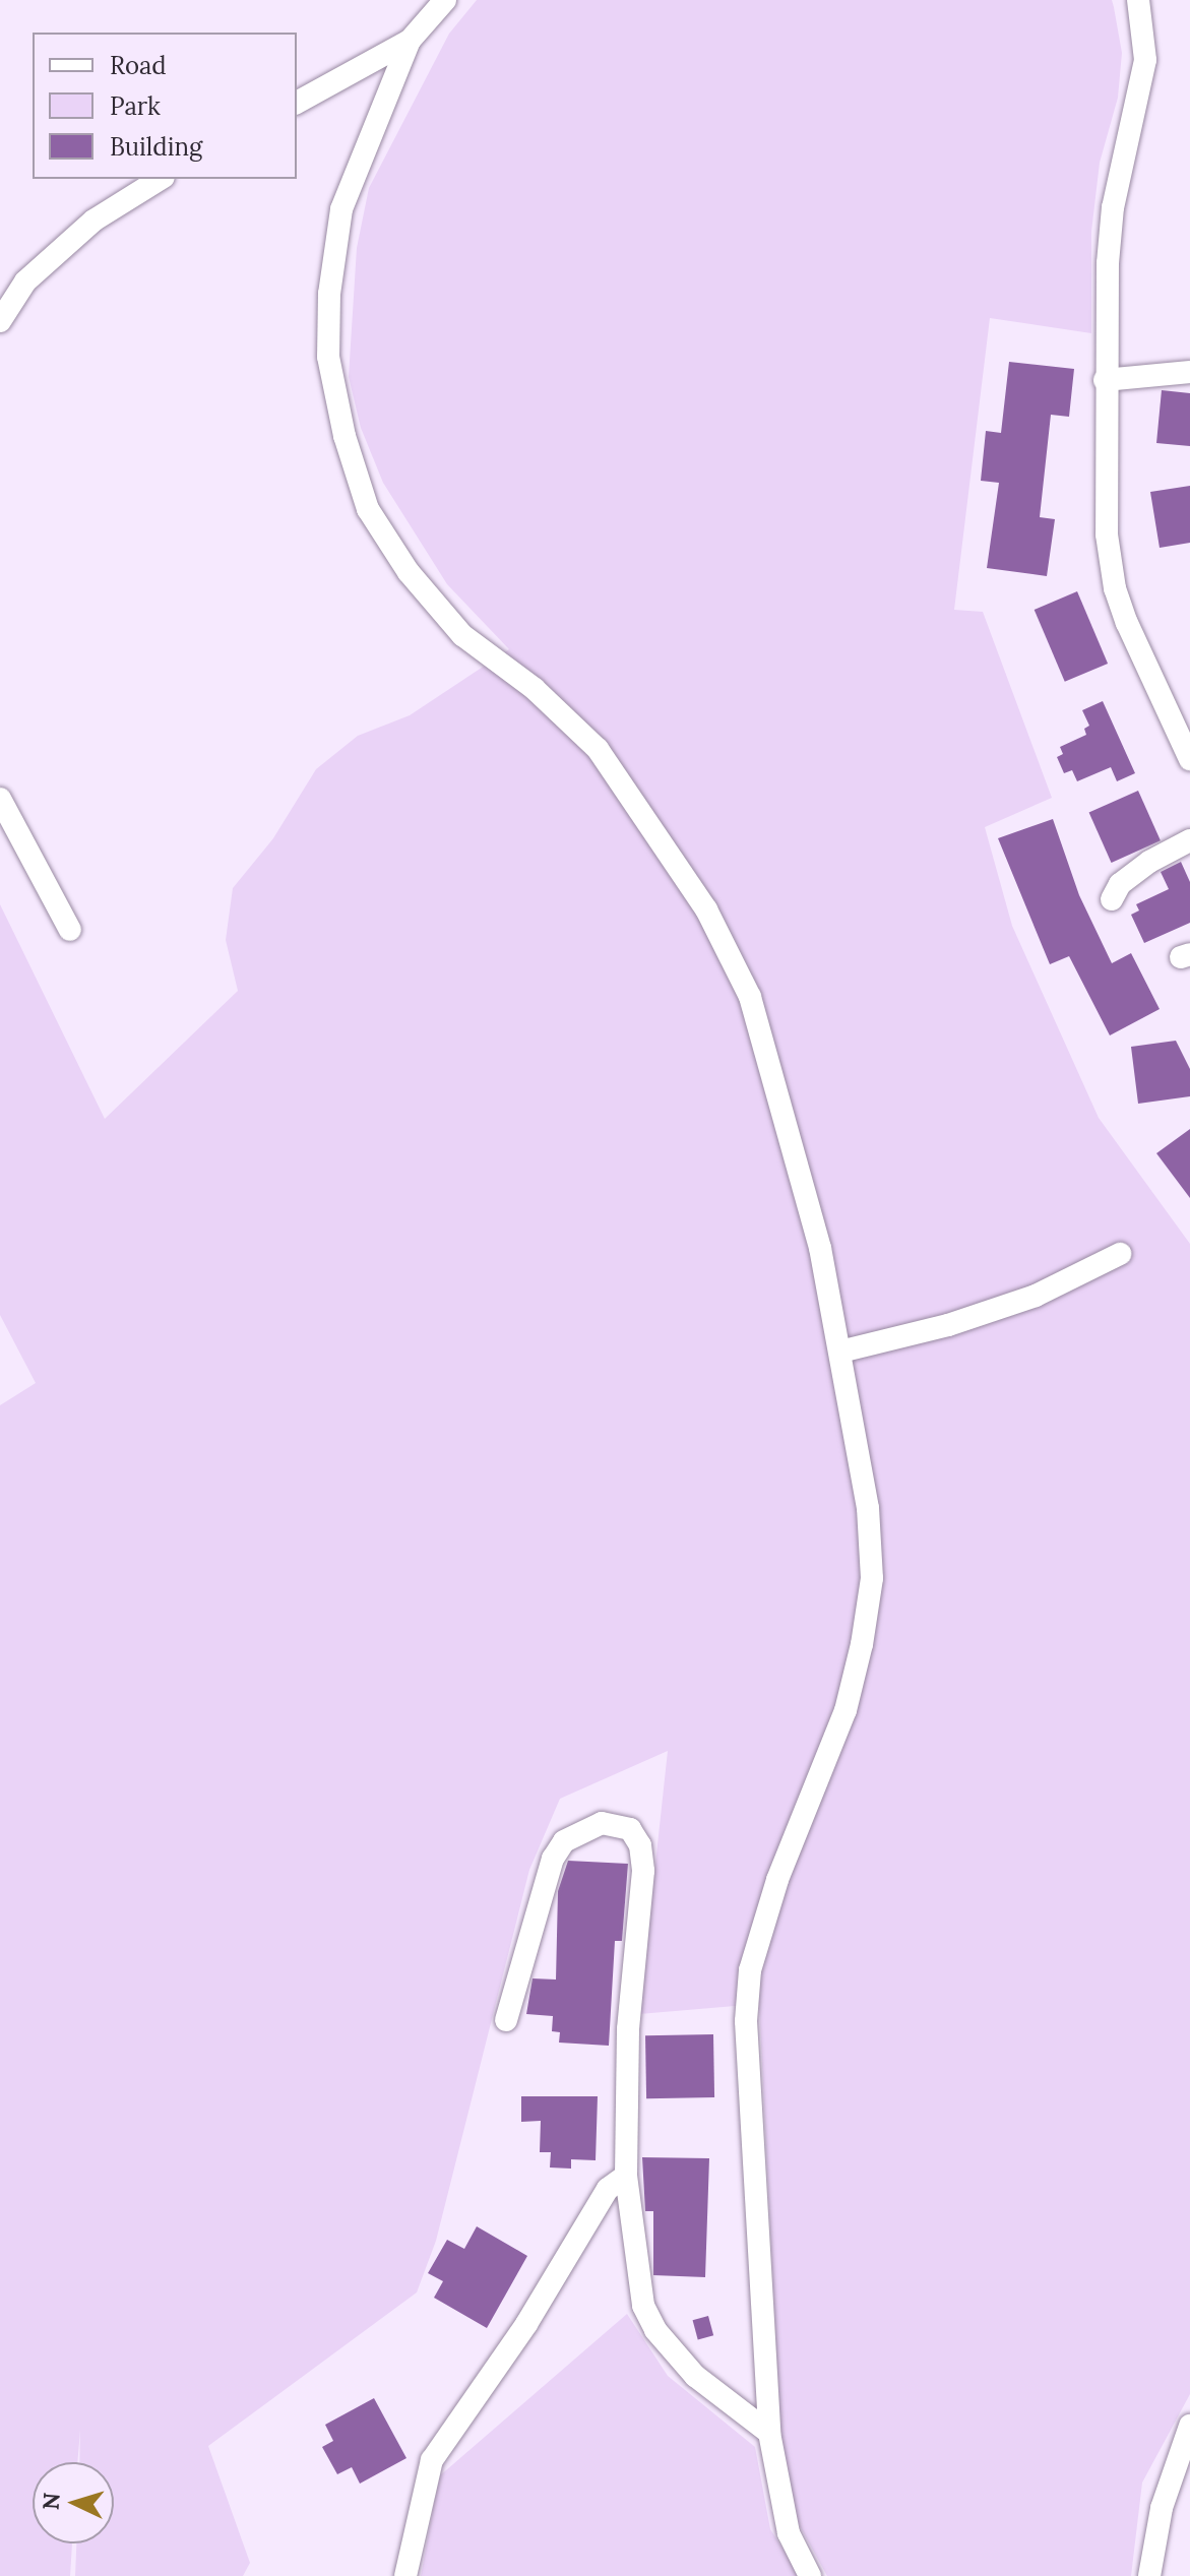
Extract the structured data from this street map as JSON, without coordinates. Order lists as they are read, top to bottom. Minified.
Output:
{"legend":["Road","Park","Building"],"north":"left"}
